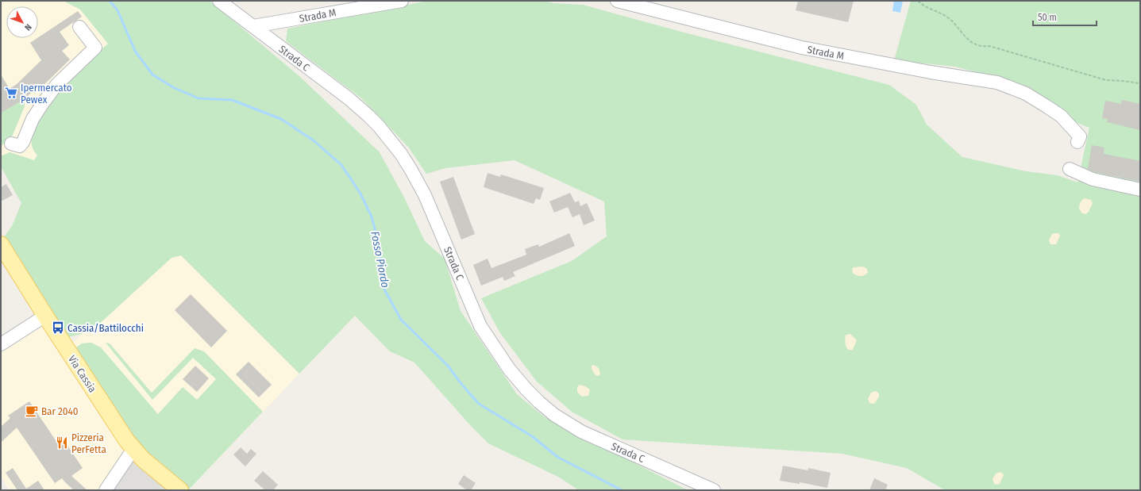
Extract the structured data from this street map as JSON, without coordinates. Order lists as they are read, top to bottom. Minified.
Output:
{"streets":{"main road":["Via Cassia"],"street":["Strada M","Strada C"]},"crossings":[["Strada M","Strada C"]],"water":["Fosso Piordo"],"places":{"supermarket":["Ipermercato Pewex"],"bus stop":["Cassia/Battilocchi"],"cafe":["Bar 2040"],"restaurant":["Pizzeria PerFetta"]},"scale_bar":"50 m","north":"bottom right"}
